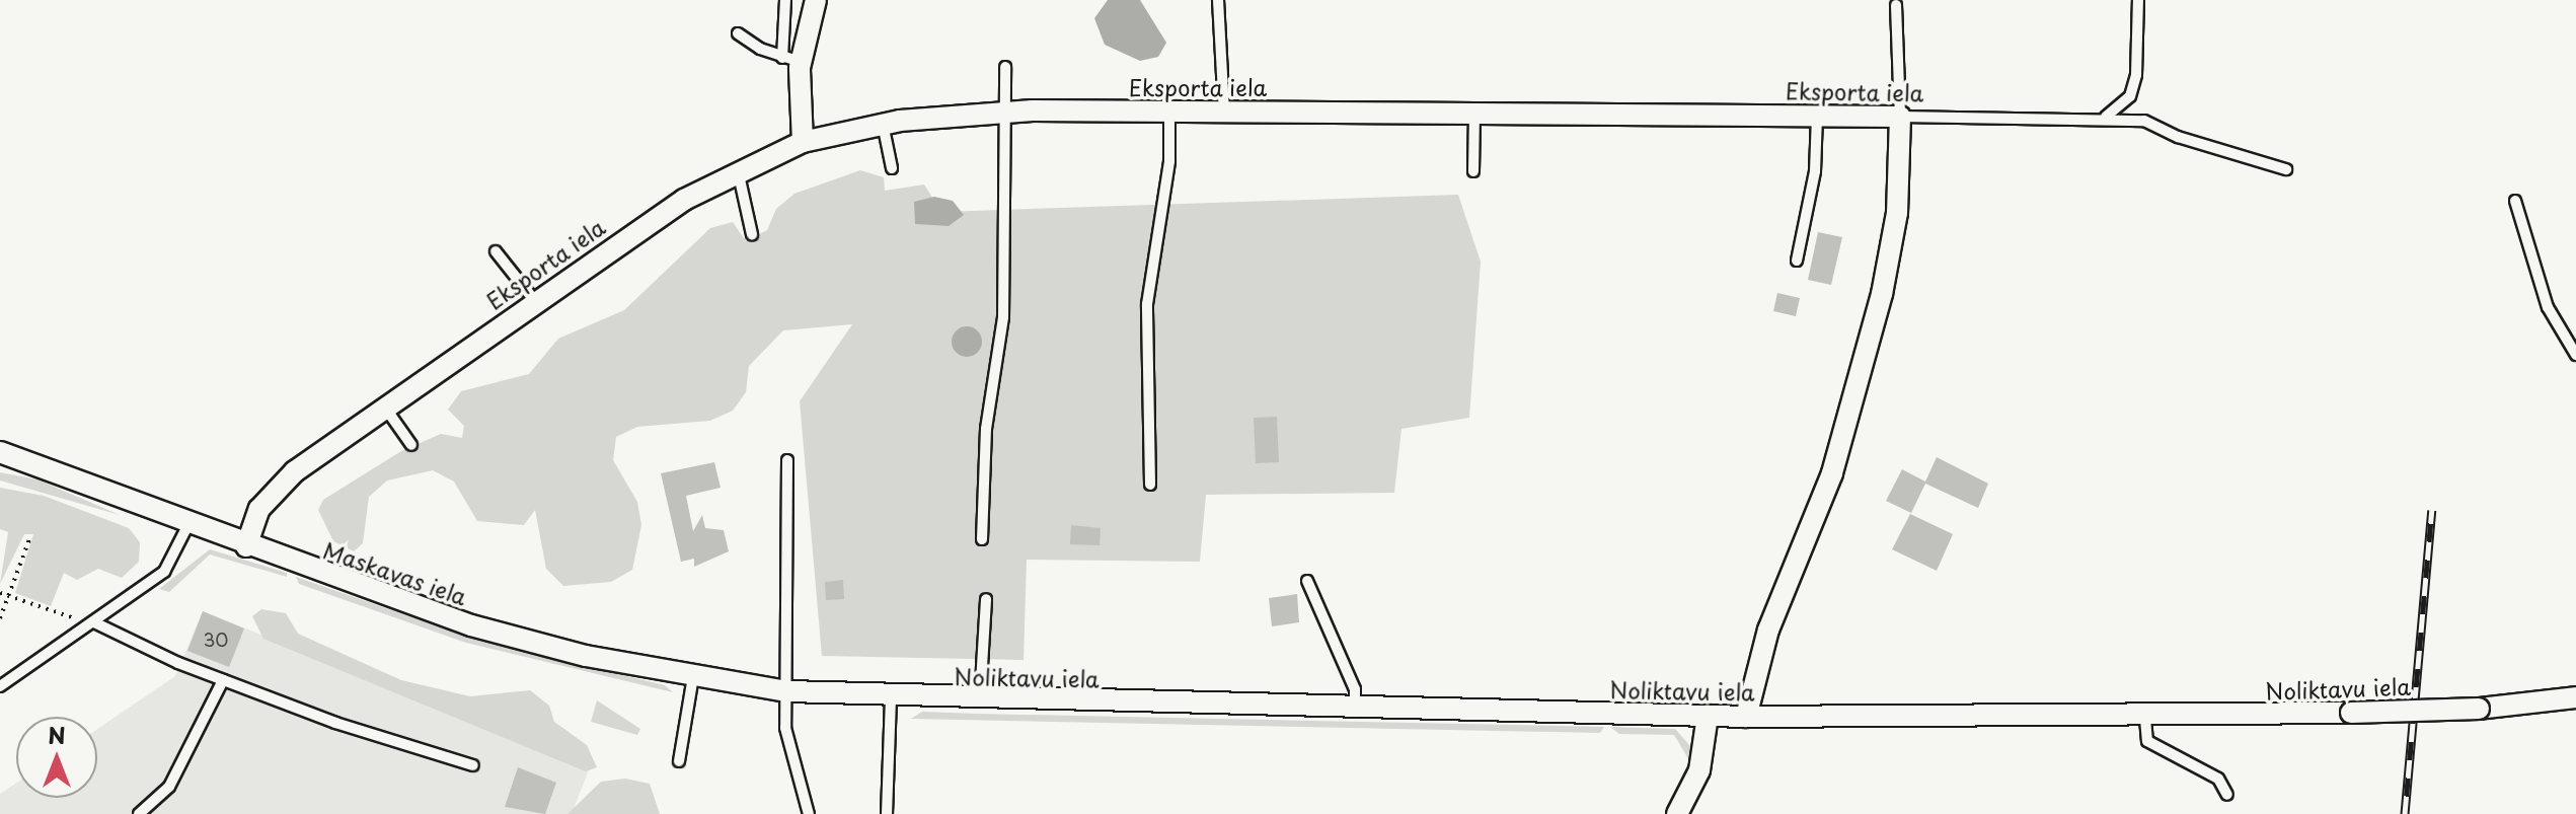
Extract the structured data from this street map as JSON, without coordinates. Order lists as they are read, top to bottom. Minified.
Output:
{"streets":{"street":["Eksporta iela","Maskavas iela","Noliktavu iela"]},"crossings":[["Eksporta iela","Maskavas iela"],["Maskavas iela","Noliktavu iela"]],"house_numbers":["30"],"north":"top"}
